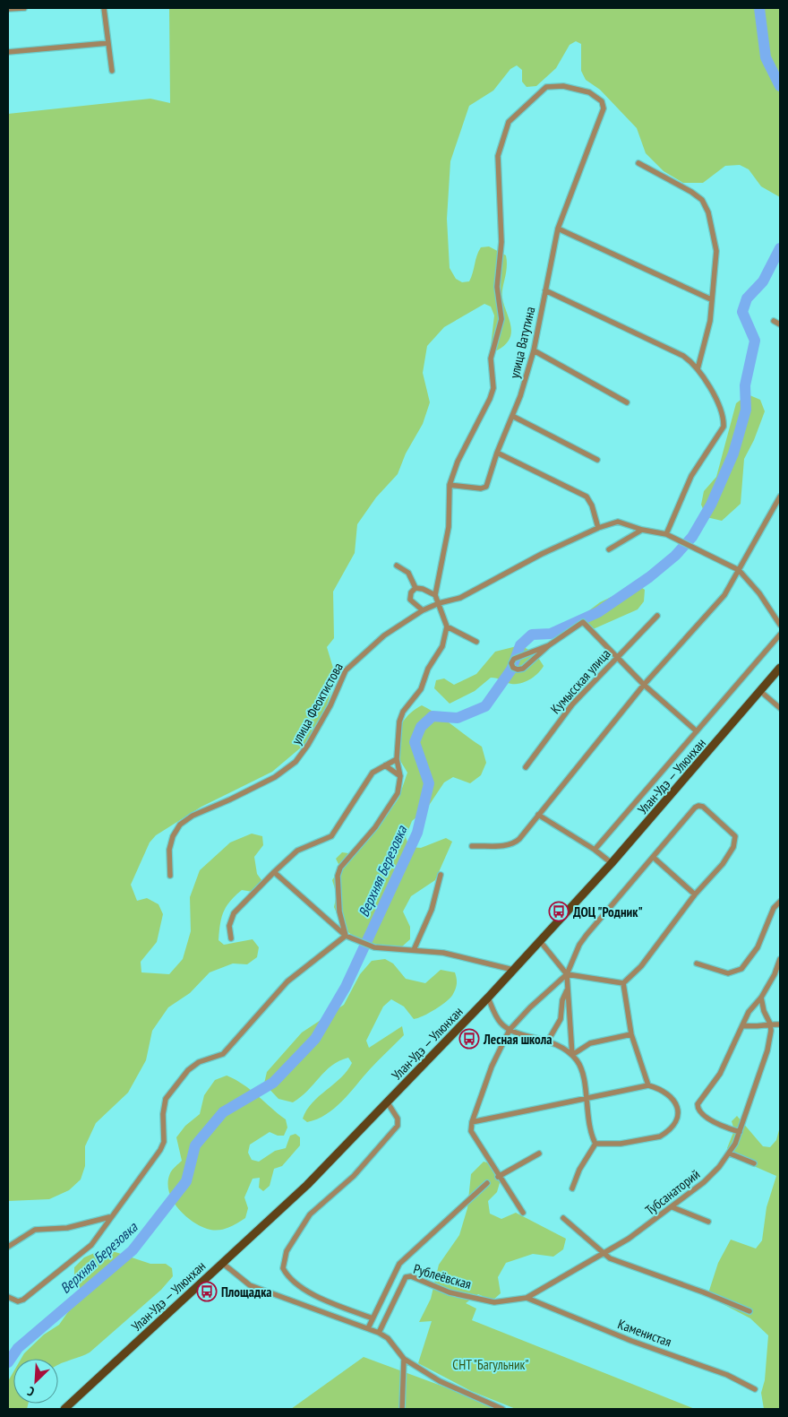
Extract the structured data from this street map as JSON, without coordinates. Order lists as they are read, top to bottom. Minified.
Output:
{"streets":{"main road":["Улан-Удэ — Улюнхан"],"street":["улица Ватутина","Кумысская улица","улица Феоктистова","Тубсанаторий","Рублеёвская","Каменистая"]},"crossings":[["Тубсанаторий","Рублеёвская"],["Рублеёвская","Каменистая"]],"water":["Верхняя Березовка"],"parks":["СНТ \"Багульник\""],"places":{"bus stop":["ДОЦ \"Родник\"","Лесная школа","Площадка"]},"north":"bottom left"}
